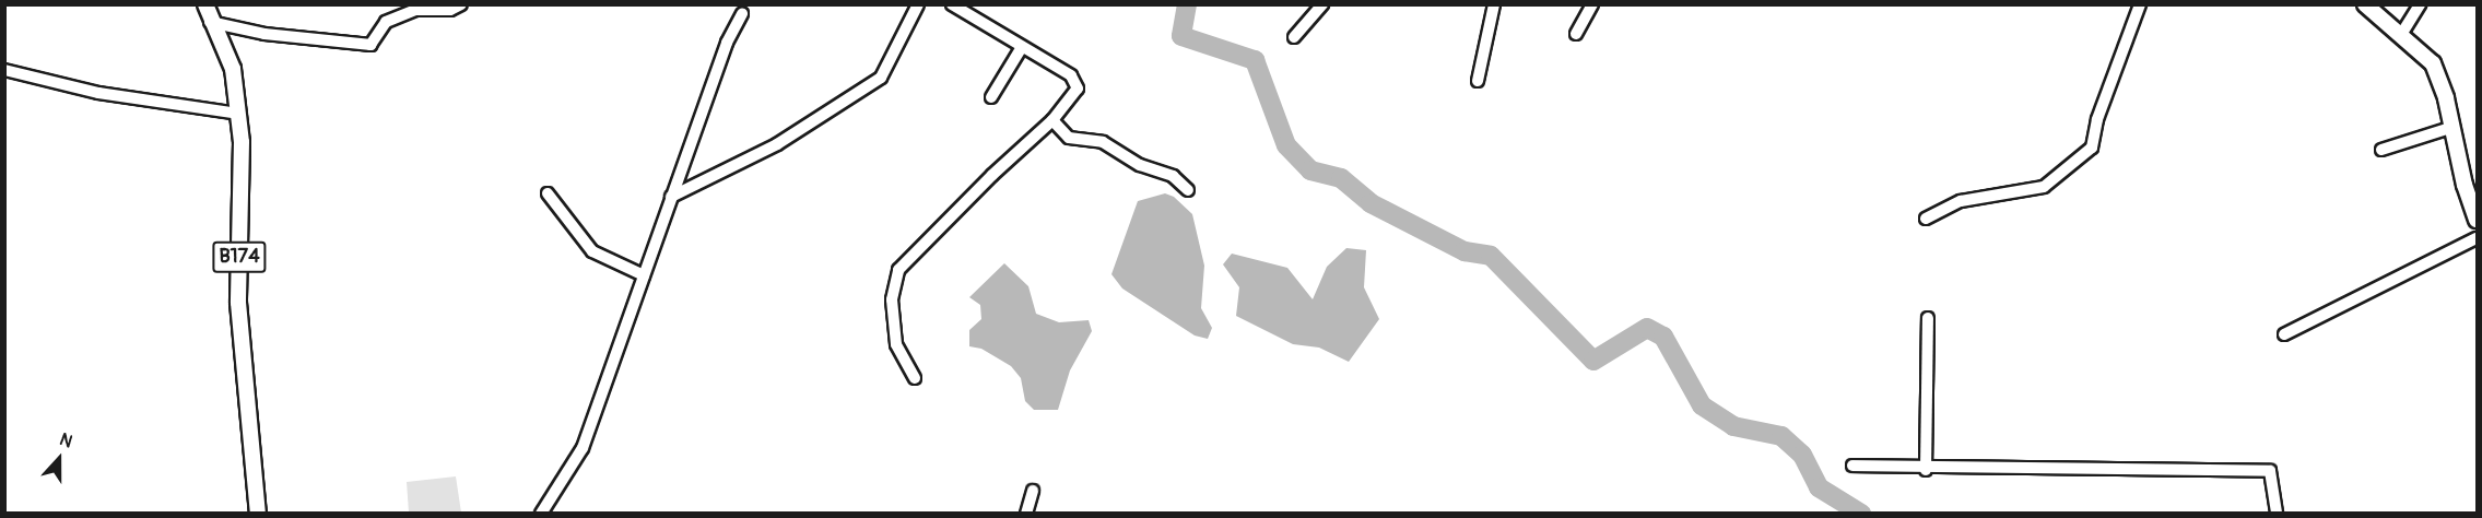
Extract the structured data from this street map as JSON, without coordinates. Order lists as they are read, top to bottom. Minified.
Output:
{"streets":{"main road":["B174"]},"north":"top"}
